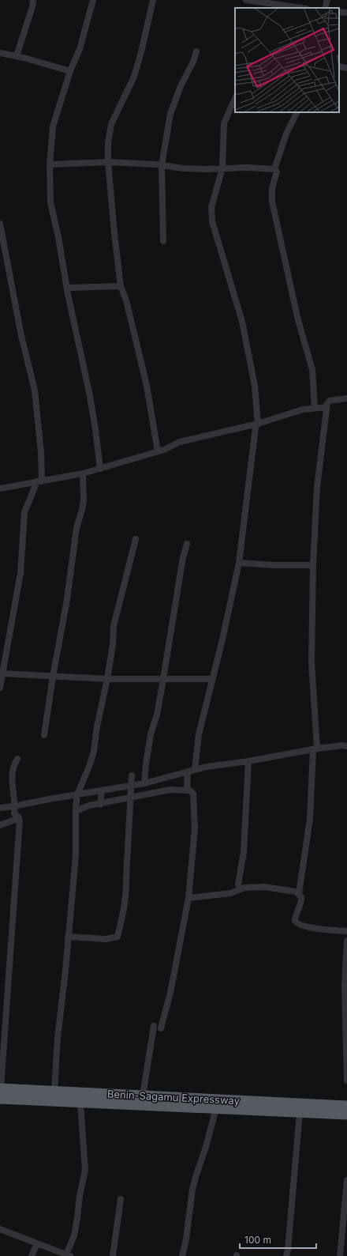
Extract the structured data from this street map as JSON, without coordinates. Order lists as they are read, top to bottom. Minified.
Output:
{"streets":{"highway":["Benin-Sagamu Expressway"]},"scale_bar":"100 m"}
